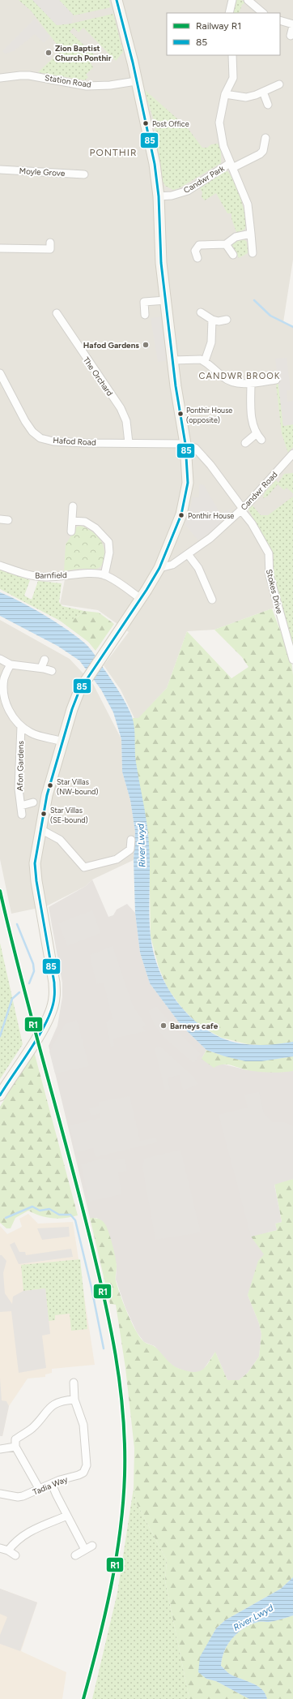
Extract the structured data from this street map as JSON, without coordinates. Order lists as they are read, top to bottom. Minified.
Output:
{"streets":{"street":["Station Road","Moyle Grove","Candwr Park","The Orchard","Hafod Road","Candwr Road","Barnfield","Stokes Drive","Afon Gardens","Tadia Way"]},"crossings":[["The Orchard","Hafod Road"],["Hafod Road","Stokes Drive"],["Candwr Road","Stokes Drive"]],"districts":["PONTHIR","CANDWR BROOK"],"water":["River Lwyd"],"places":["Zion Baptist Church Ponthir","Post Office","Hafod Gardens","Ponthir House (opposite)","Ponthir House","Star Villas (NW-bound)","Star Villas (SE-bound)","Barneys cafe"],"lines":["transit line 85","rail line R1"],"legend":["Railway R1","85"]}
